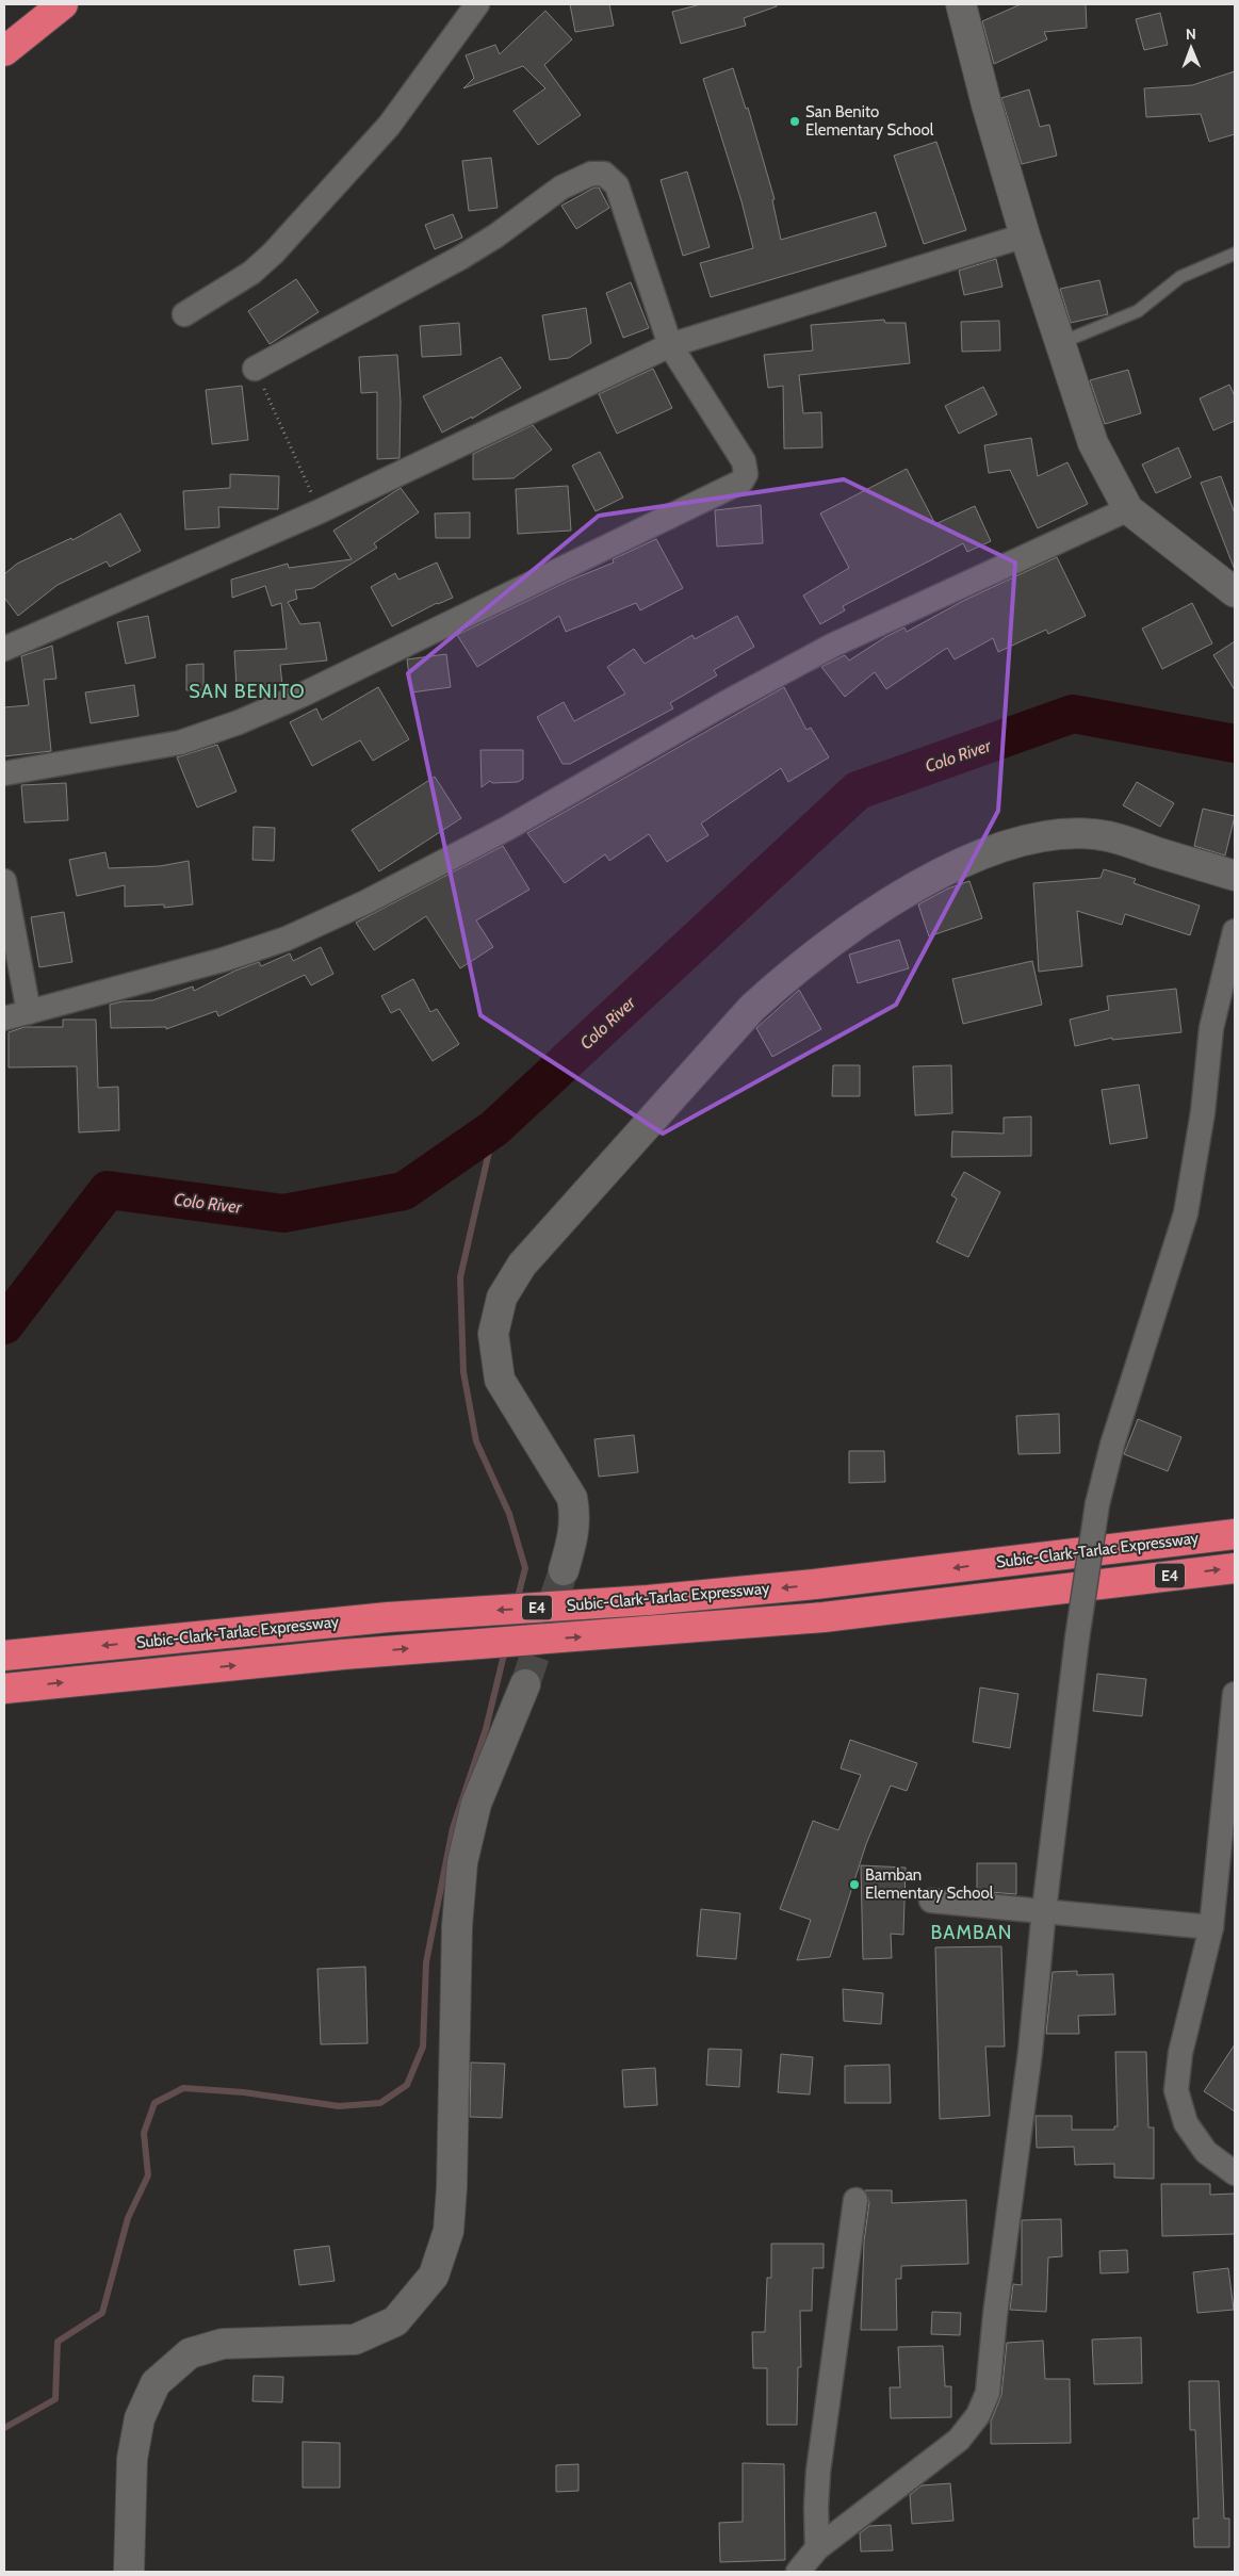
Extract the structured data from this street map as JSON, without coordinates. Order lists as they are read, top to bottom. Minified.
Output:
{"streets":{"highway":["Subic-Clark-Tarlac Expressway","E4"]},"districts":["SAN BENITO","BAMBAN"],"water":["Colo River"],"places":["San Benito Elementary School","Bamban Elementary School"],"north":"top"}
